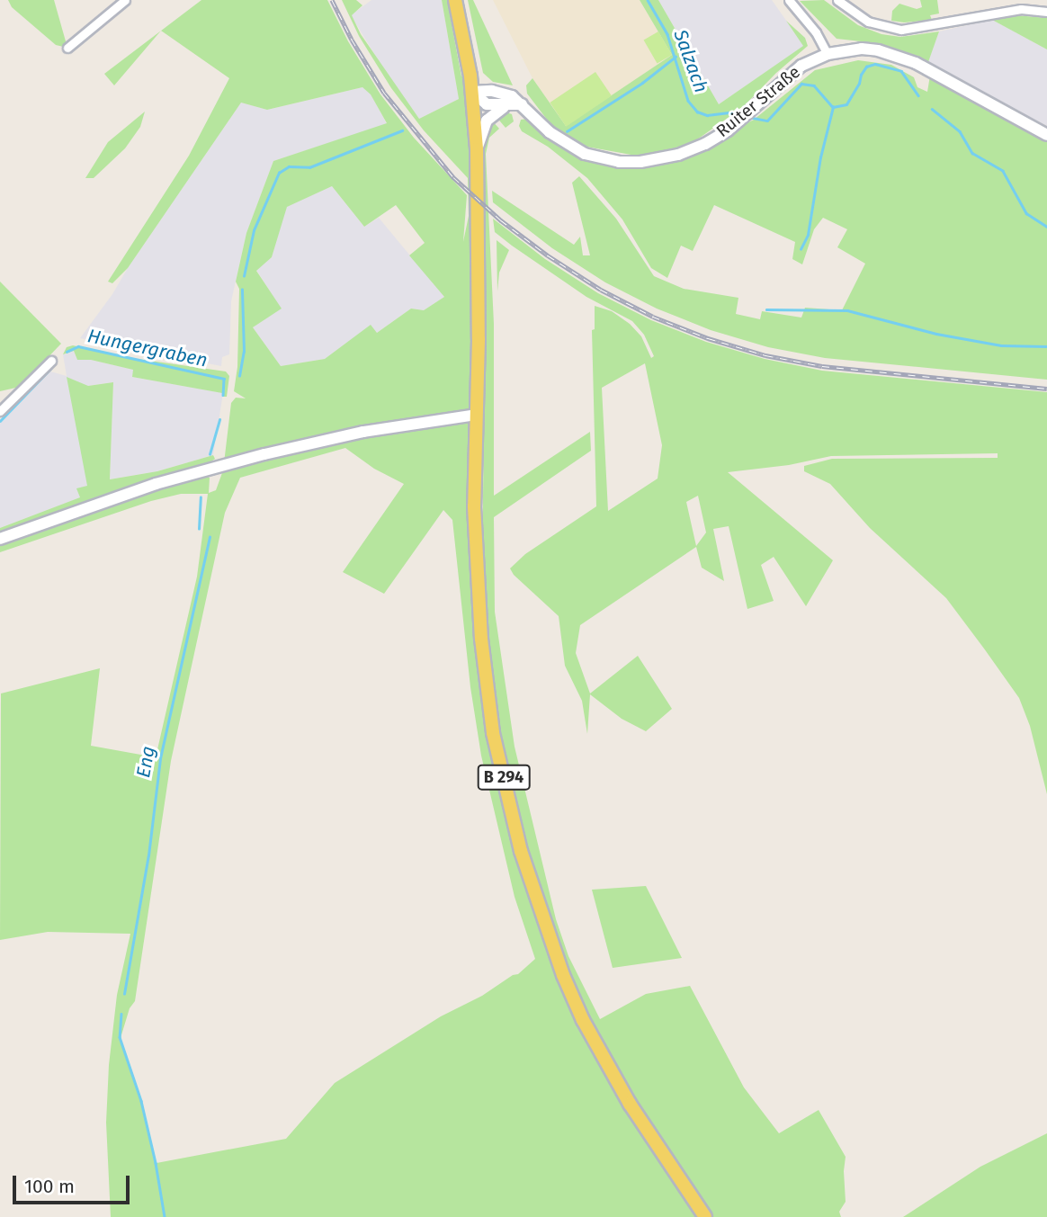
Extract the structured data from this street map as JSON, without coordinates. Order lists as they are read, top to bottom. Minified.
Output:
{"streets":{"main road":["B 294"],"street":["Ruiter Straße"]},"crossings":[["Ruiter Straße","B 294"]],"water":["Salzach","Hungergraben","Eng"],"scale_bar":"100 m"}
